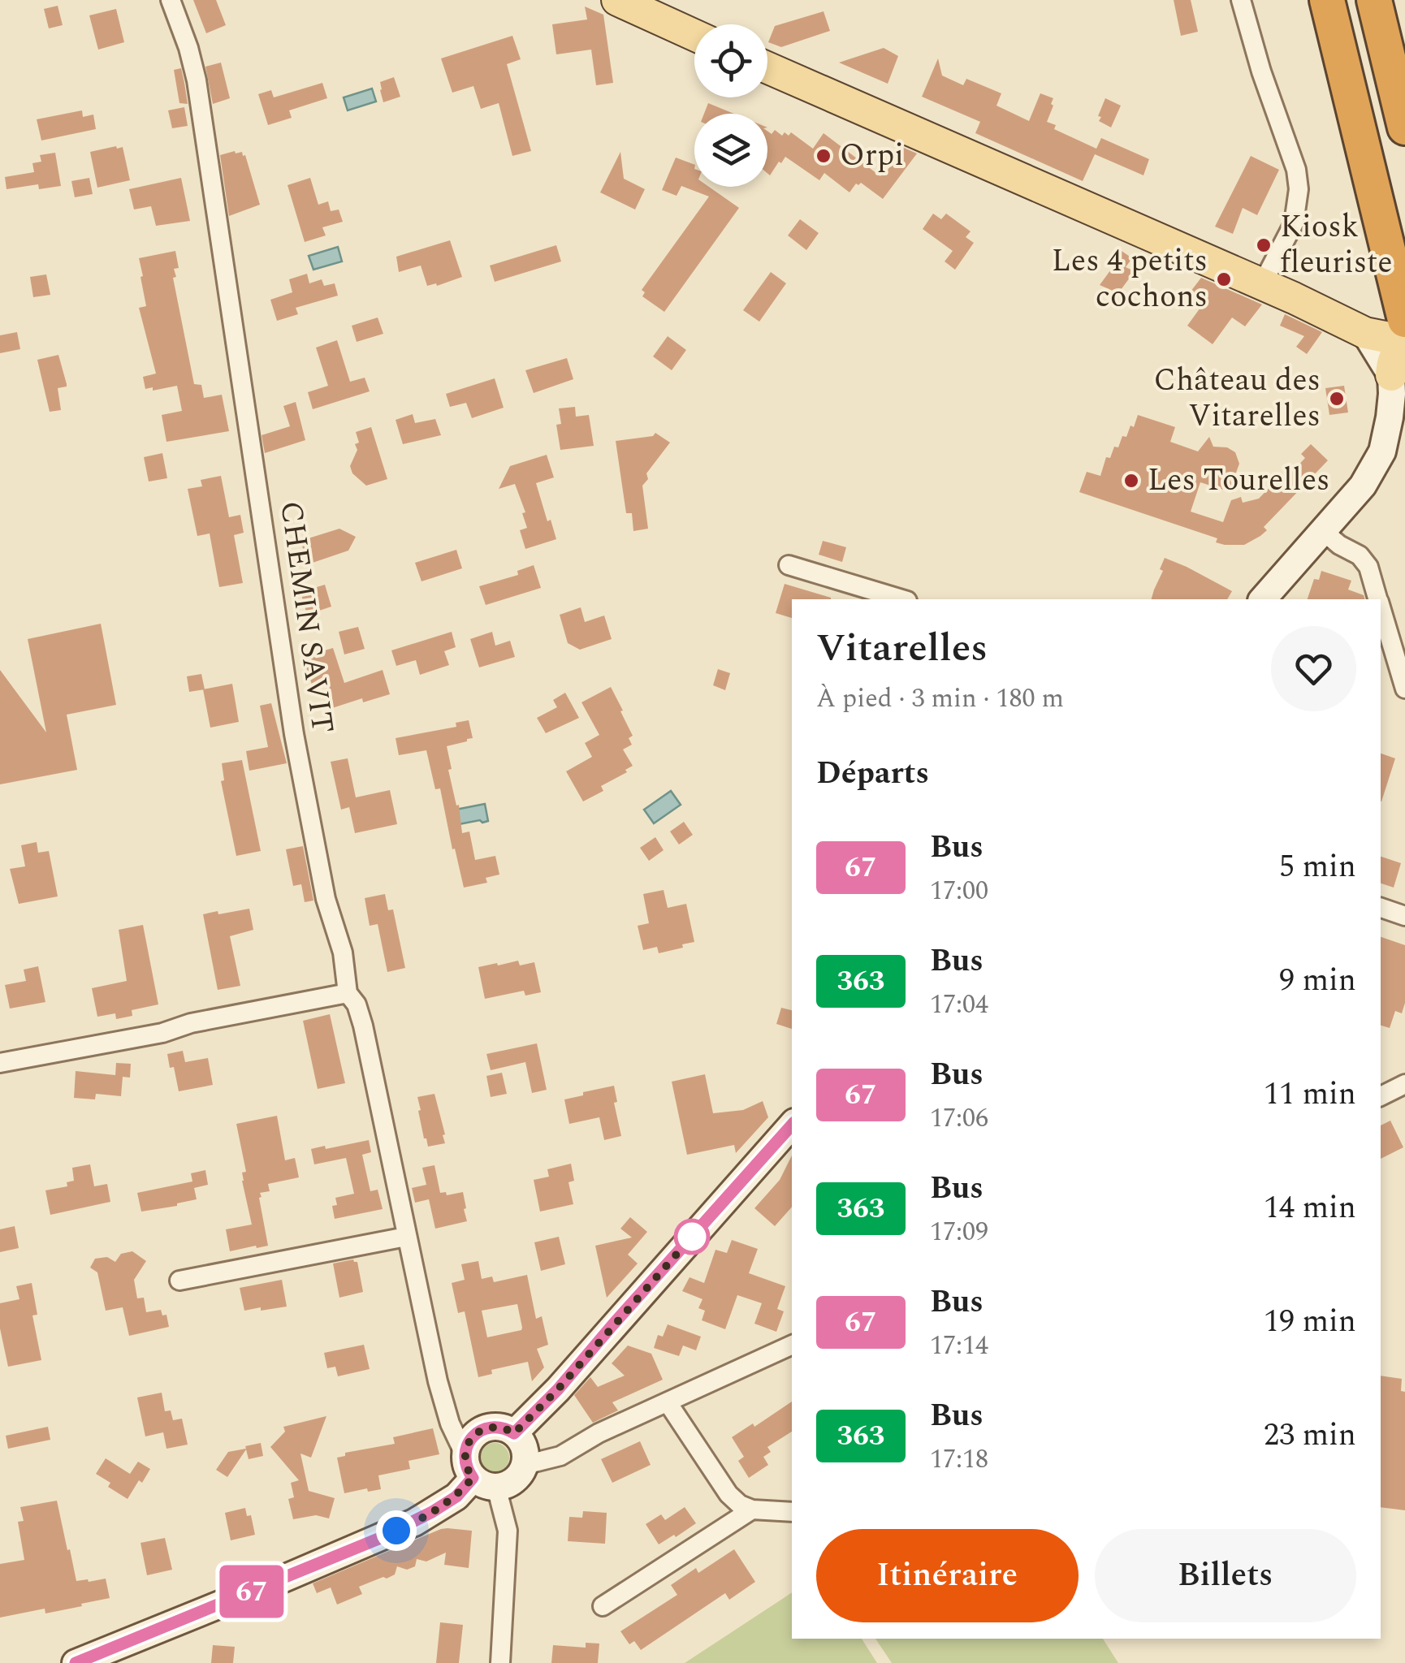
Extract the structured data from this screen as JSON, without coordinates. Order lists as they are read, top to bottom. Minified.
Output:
{"streets":{"street":["CHEMIN SAVIT"]},"places":["Orpi","Kiosk fleuriste","Les 4 petits cochons","Château des Vitarelles","Les Tourelles"],"lines":["bus line 67"],"page":{"on_map":"67","heading":[["Vitarelles","À pied · 3 min · 180 m"],"Départs"],"list":[{"mark":"67","name":"Bus","note":"17:00","value":"5 min"},{"mark":"363","name":"Bus","note":"17:04","value":"9 min"},{"mark":"67","name":"Bus","note":"17:06","value":"11 min"},{"mark":"363","name":"Bus","note":"17:09","value":"14 min"},{"mark":"67","name":"Bus","note":"17:14","value":"19 min"},{"mark":"363","name":"Bus","note":"17:18","value":"23 min"}],"buttons":["Itinéraire","Billets"]}}
